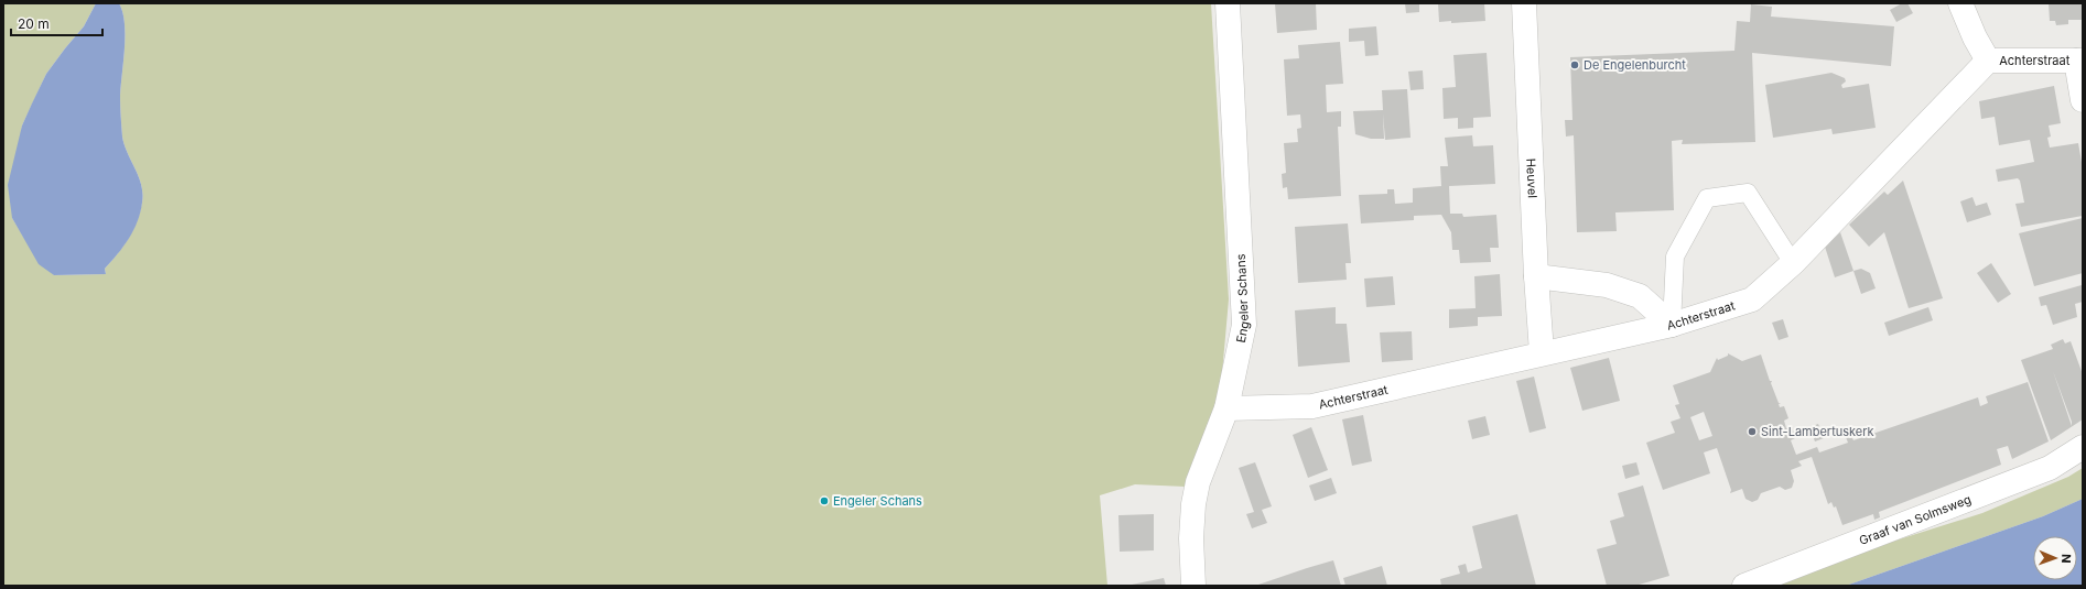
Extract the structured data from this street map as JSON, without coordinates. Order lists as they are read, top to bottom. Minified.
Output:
{"streets":{"street":["Achterstraat","Heuvel","Engeler Schans","Graaf van Solmsweg"]},"crossings":[["Achterstraat","Heuvel"],["Achterstraat","Engeler Schans"]],"places":["De Engelenburcht","Sint-Lambertuskerk","Engeler Schans"],"scale_bar":"20 m","north":"right"}
